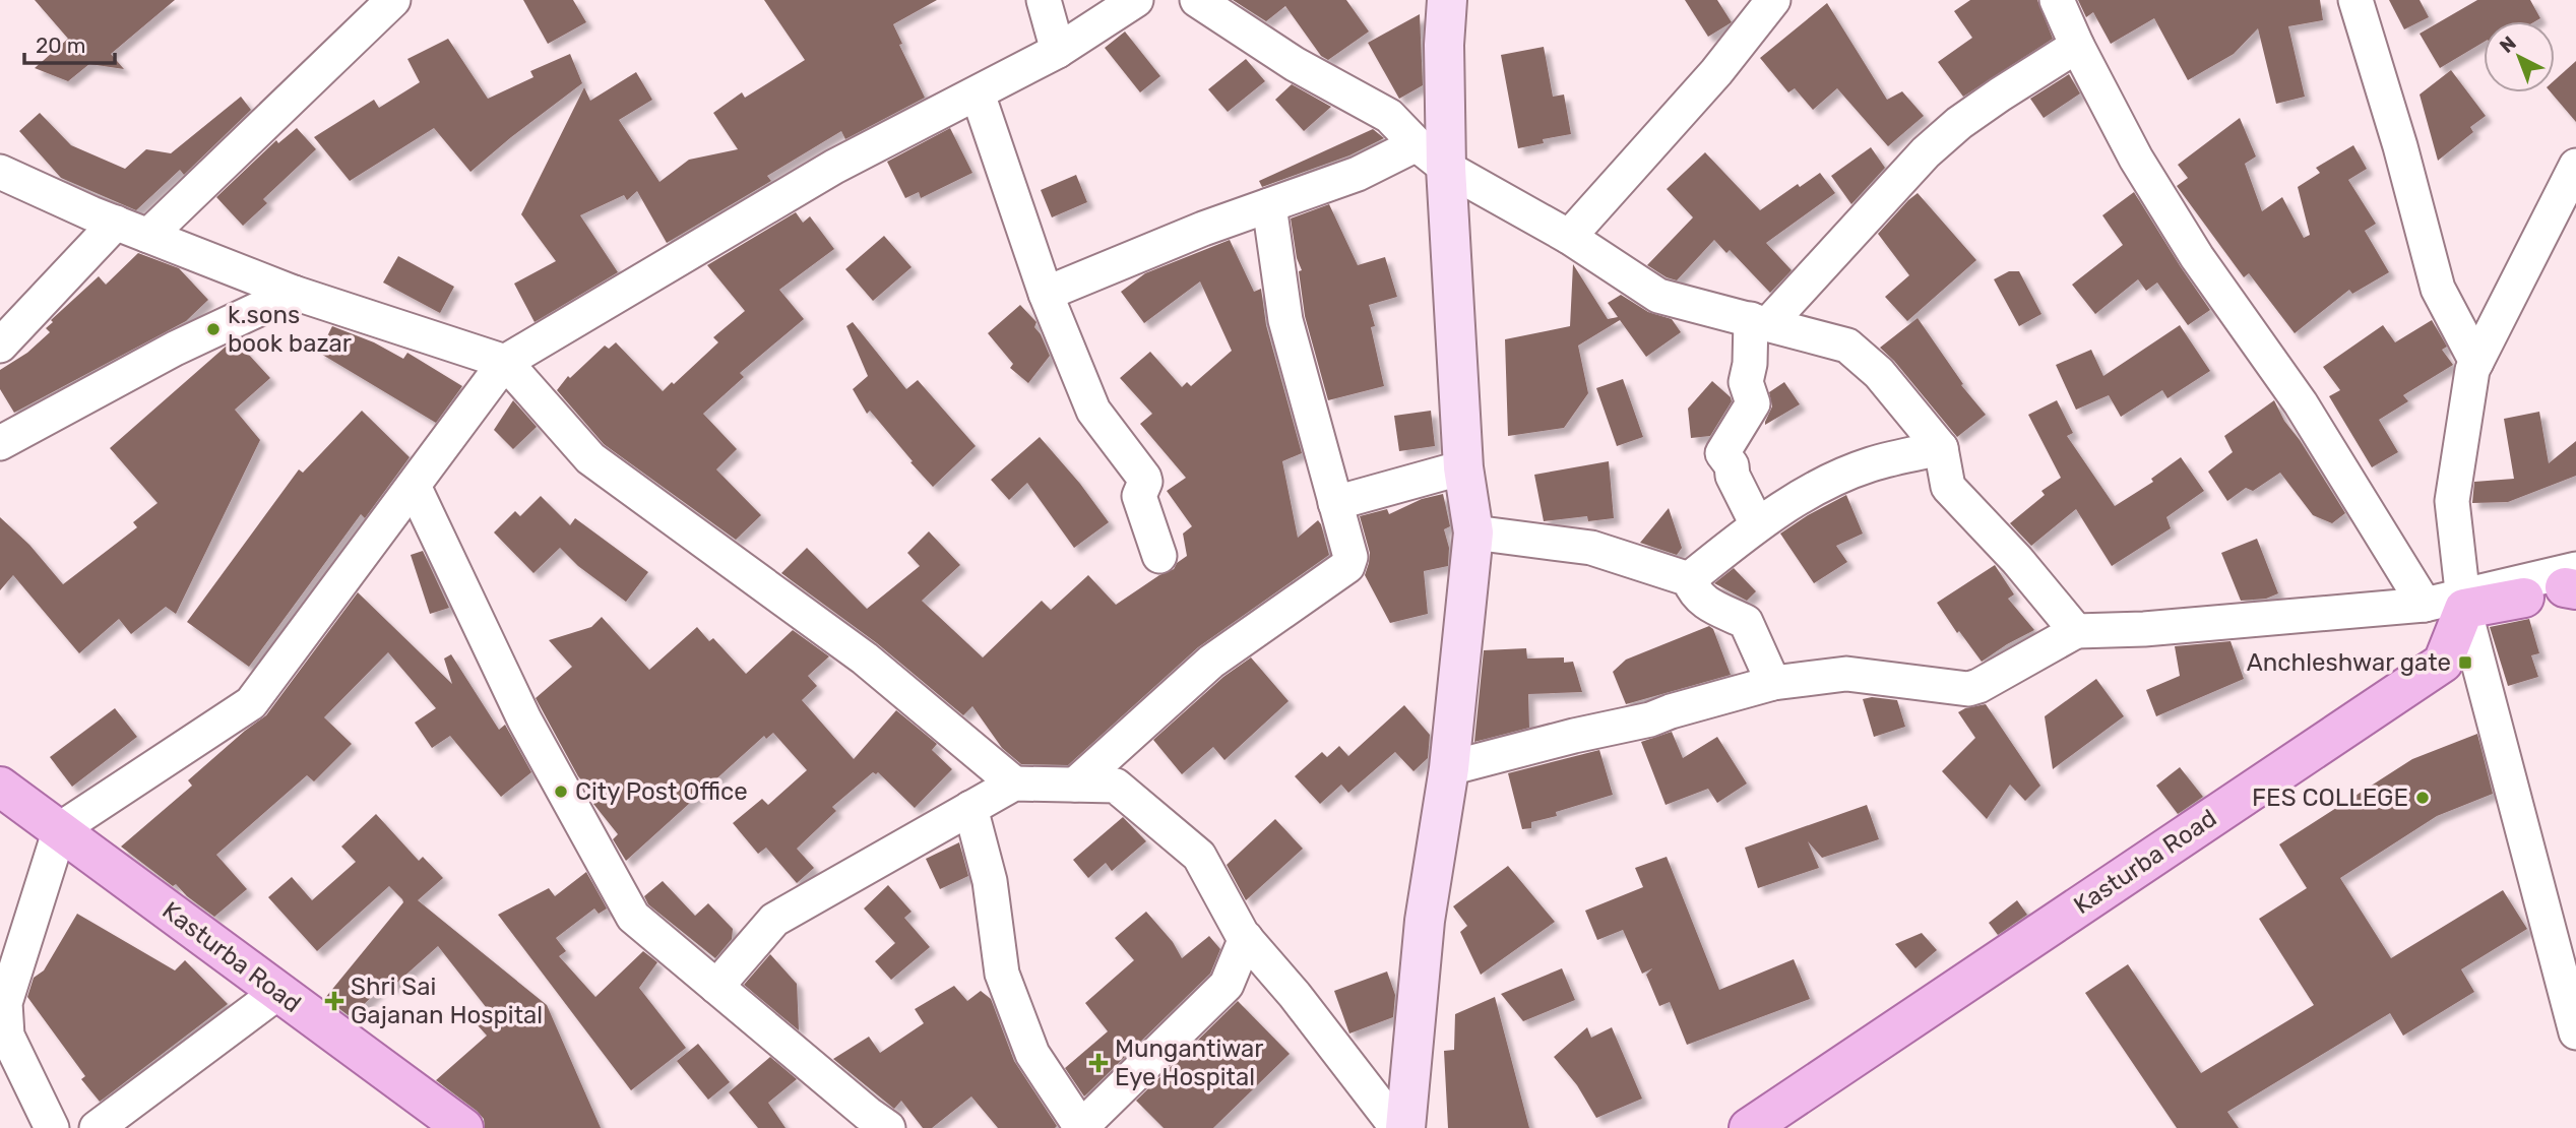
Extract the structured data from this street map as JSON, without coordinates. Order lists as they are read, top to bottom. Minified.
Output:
{"streets":{"main road":["Kasturba Road"]},"places":{"other":["k.sons book bazar","City Post Office","FES COLLEGE"],"transit":["Anchleshwar gate"],"health":["Shri Sai Gajanan Hospital","Mungantiwar Eye Hospital"]},"scale_bar":"20 m","north":"top left"}
